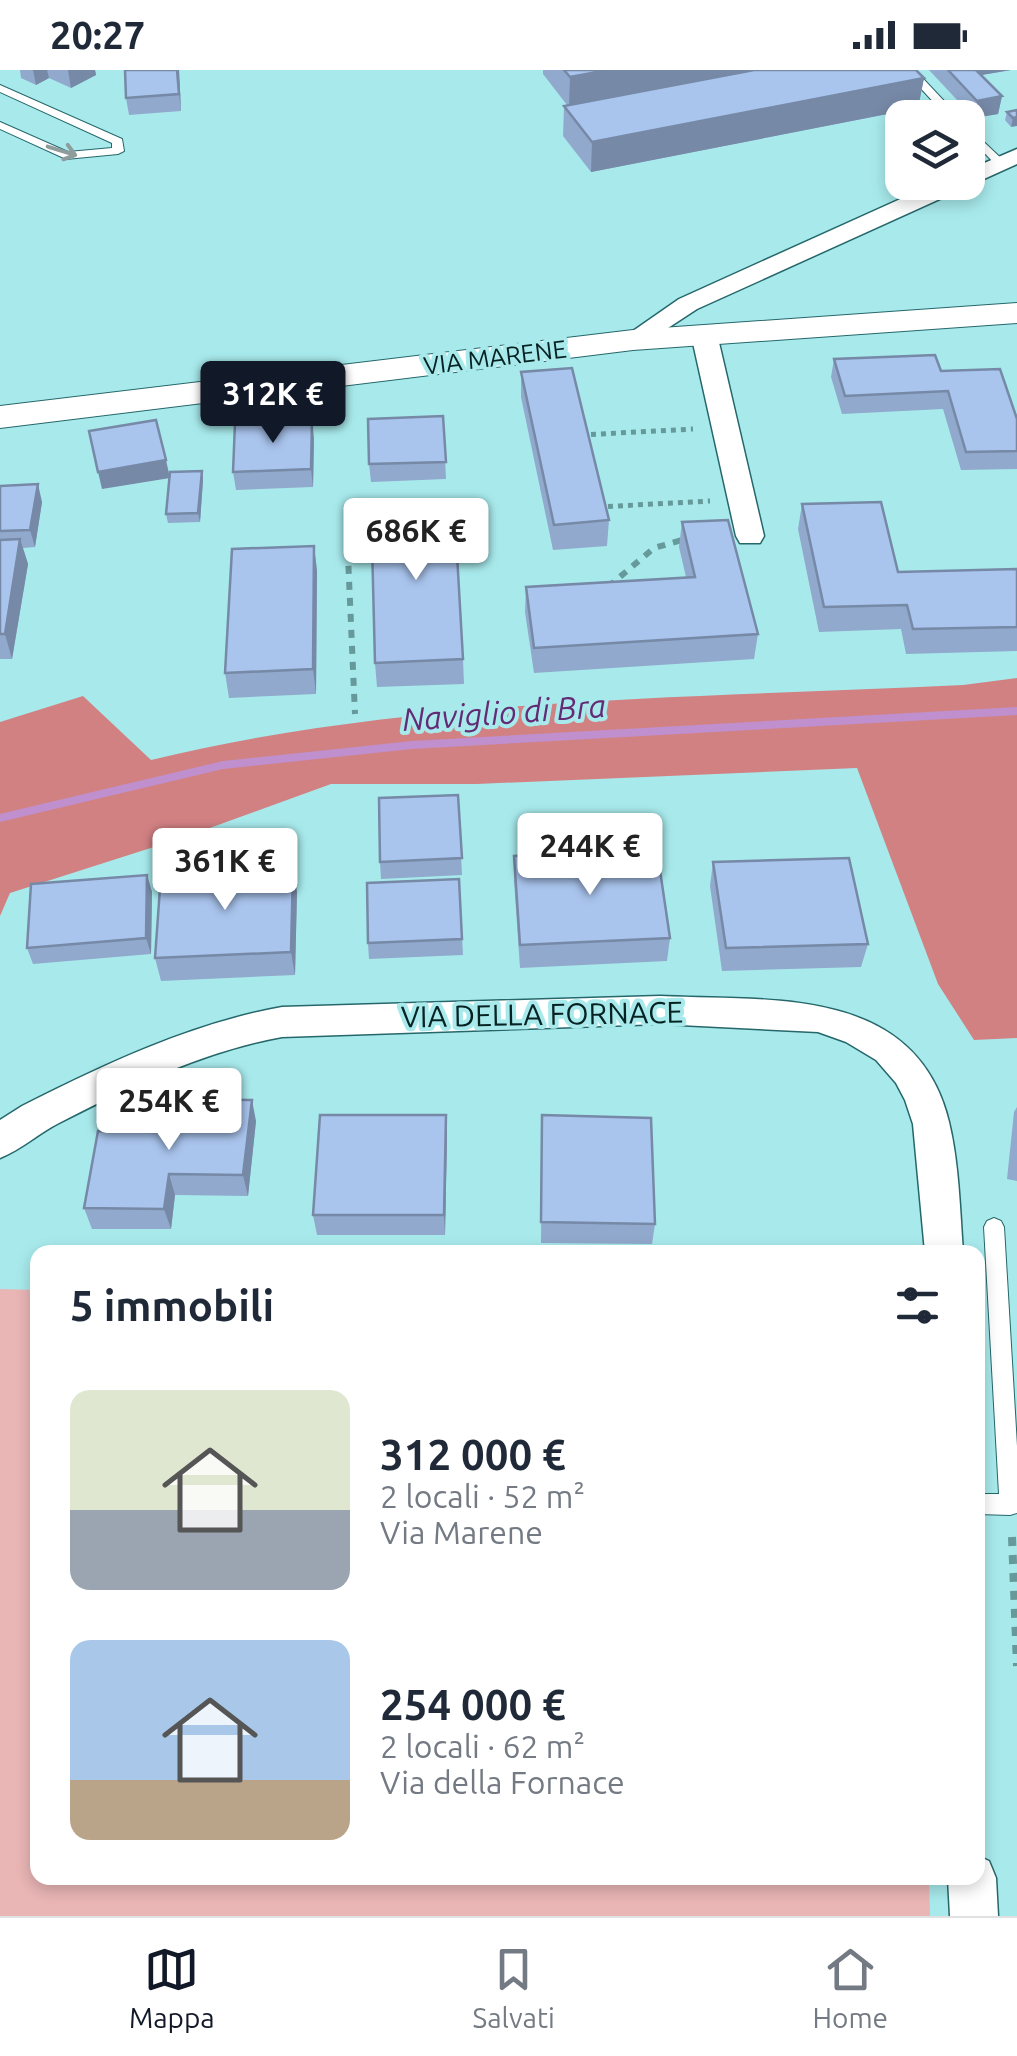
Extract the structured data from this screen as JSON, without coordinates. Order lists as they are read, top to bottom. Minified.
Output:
{"streets":{"main road":["VIA MARENE"],"street":["VIA DELLA FORNACE"]},"water":["Naviglio di Bra"],"page":{"status":"20:27","price":["312K €","686K €","244K €","361K €","254K €"],"heading":"5 immobili","list":[{"name":"312 000 €","note":"2 locali · 52 m² · Via Marene"},{"name":"254 000 €","note":"2 locali · 62 m² · Via della Fornace"}],"tabs":["Mappa","Salvati","Home"]}}
